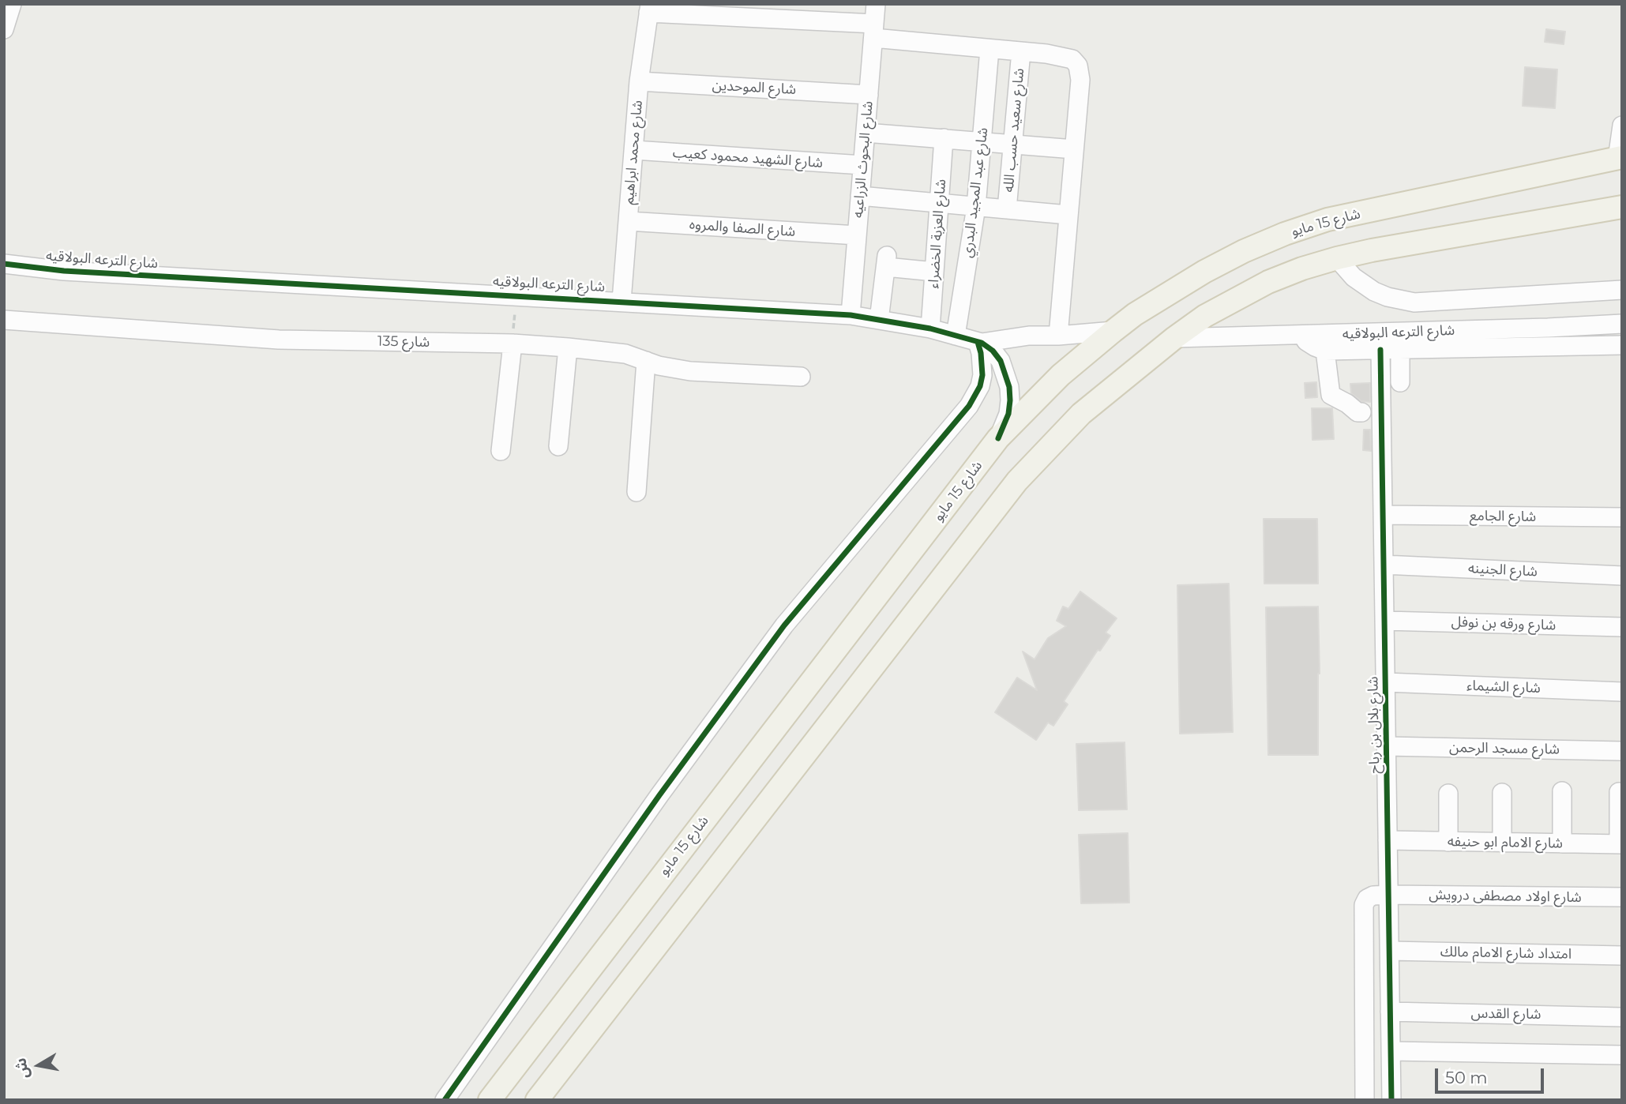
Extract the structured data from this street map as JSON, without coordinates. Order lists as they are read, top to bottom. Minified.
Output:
{"streets":{"main road":["شارع 15 مايو"],"street":["شارع الموحدين","شارع سعيد حسب الله","شارع محمد ابراهيم","شارع الشهيد محمود كعيب","شارع البحوث الزراعيه","شارع عبد المجيد البدري","شارع الصفا والمروه","شارع العزبة الخضراء","شارع الترعه البولاقيه","شارع 135","شارع الجامع","شارع الجنينه","شارع ورقه بن نوفل","شارع الشيماء","شارع بلال بن رباح","شارع مسجد الرحمن","شارع الامام ابو حنيفه","شارع اولاد مصطفى درويش","امتداد شارع الامام مالك","شارع القدس"]},"crossings":[["شارع الموحدين","شارع محمد ابراهيم"],["شارع الموحدين","شارع البحوث الزراعيه"],["شارع محمد ابراهيم","شارع الشهيد محمود كعيب"],["شارع محمد ابراهيم","شارع الصفا والمروه"],["شارع محمد ابراهيم","شارع الترعه البولاقيه"],["شارع الشهيد محمود كعيب","شارع البحوث الزراعيه"],["شارع البحوث الزراعيه","شارع الصفا والمروه"],["شارع البحوث الزراعيه","شارع الترعه البولاقيه"],["شارع عبد المجيد البدري","شارع الترعه البولاقيه"],["شارع 15 مايو","شارع الترعه البولاقيه"],["شارع العزبة الخضراء","شارع الترعه البولاقيه"],["شارع الجامع","شارع بلال بن رباح"],["شارع الجنينه","شارع بلال بن رباح"],["شارع ورقه بن نوفل","شارع بلال بن رباح"],["شارع الشيماء","شارع بلال بن رباح"],["شارع بلال بن رباح","شارع مسجد الرحمن"],["شارع بلال بن رباح","شارع الامام ابو حنيفه"],["شارع بلال بن رباح","شارع اولاد مصطفى درويش"],["شارع بلال بن رباح","امتداد شارع الامام مالك"],["شارع بلال بن رباح","شارع القدس"]],"scale_bar":"50 m","north":"left"}
